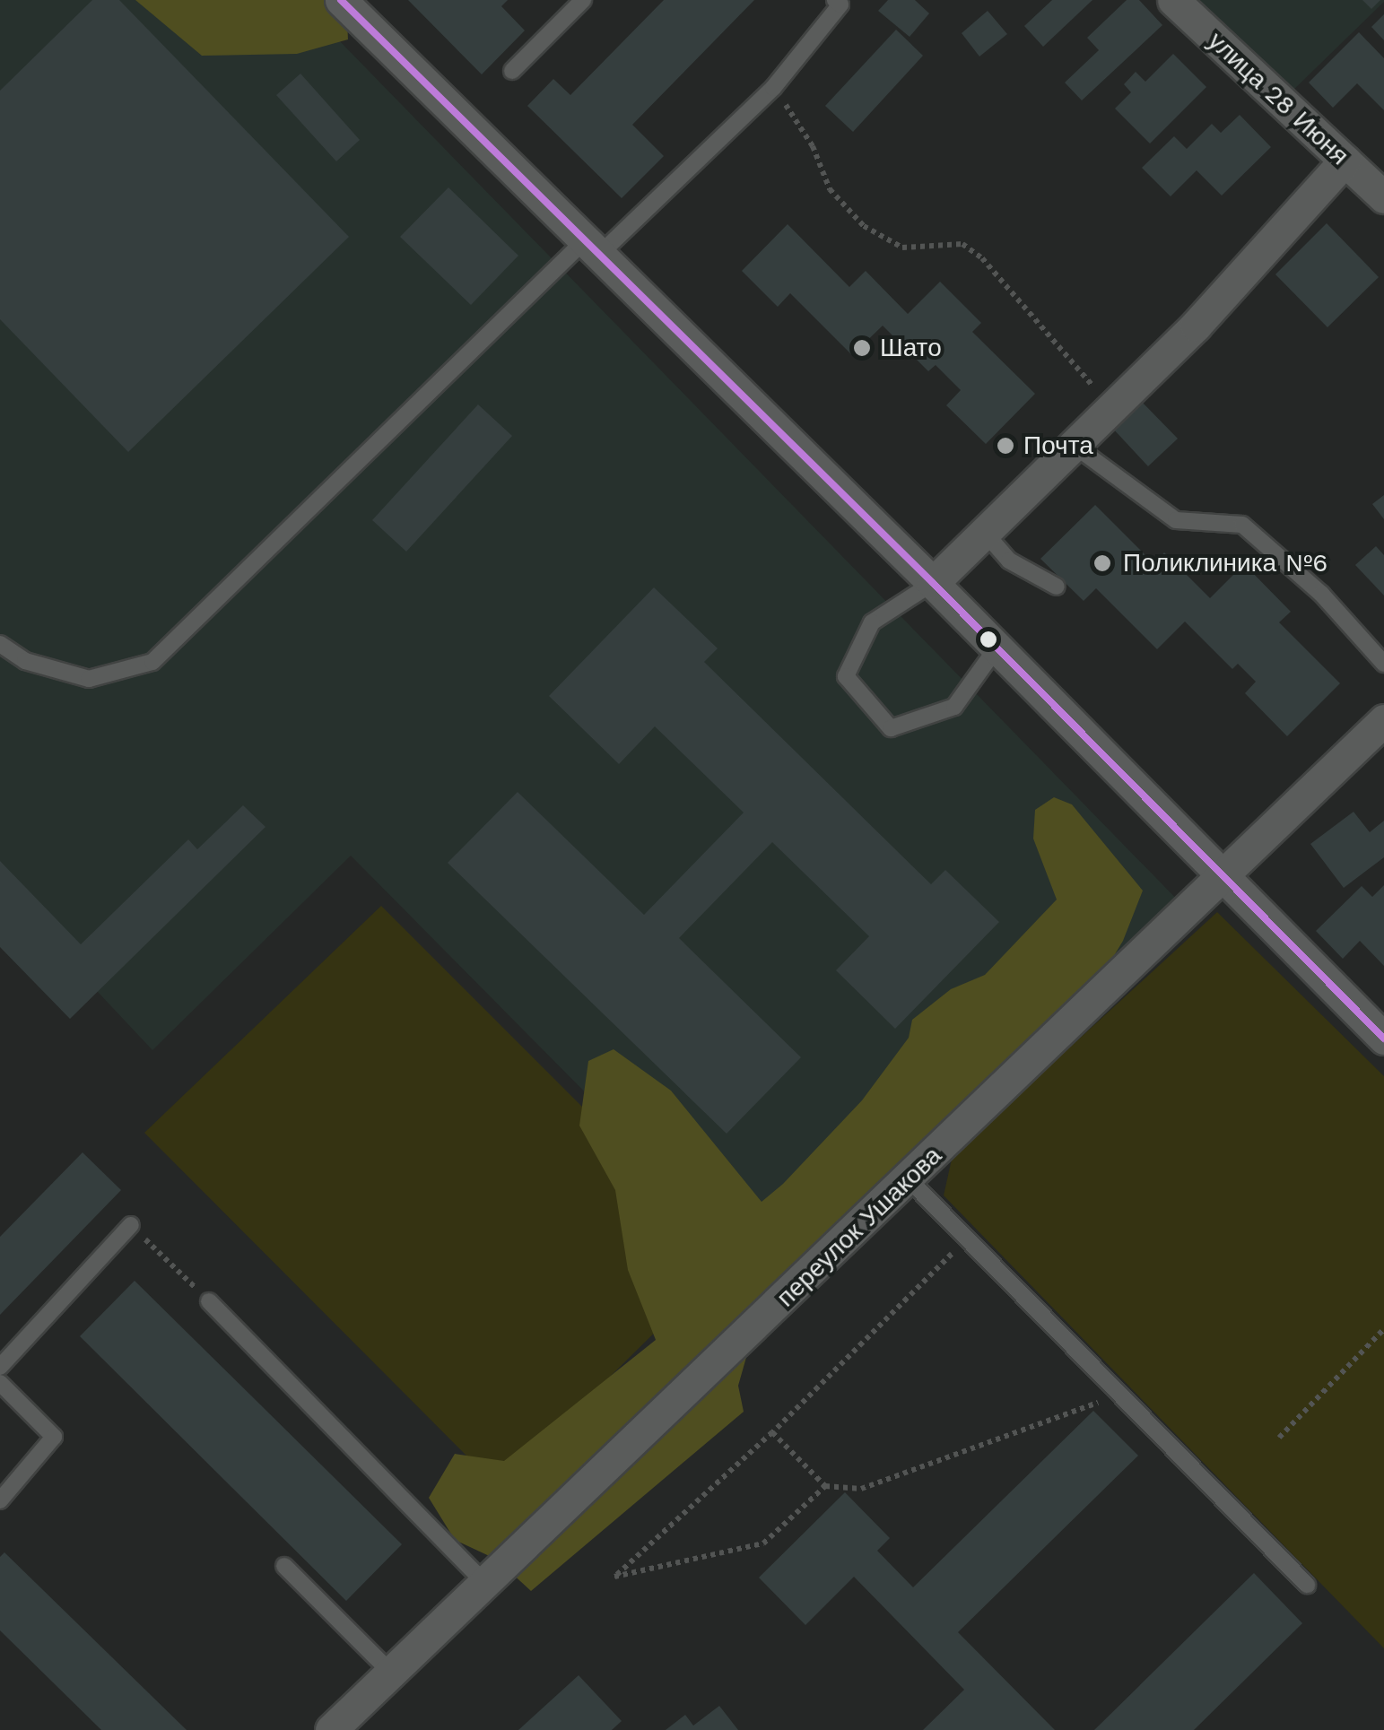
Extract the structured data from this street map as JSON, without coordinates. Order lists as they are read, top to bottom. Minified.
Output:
{"streets":{"street":["улица 28 Июня","переулок Ушакова"]},"places":["Шато","Почта","Поликлиника №6"]}
